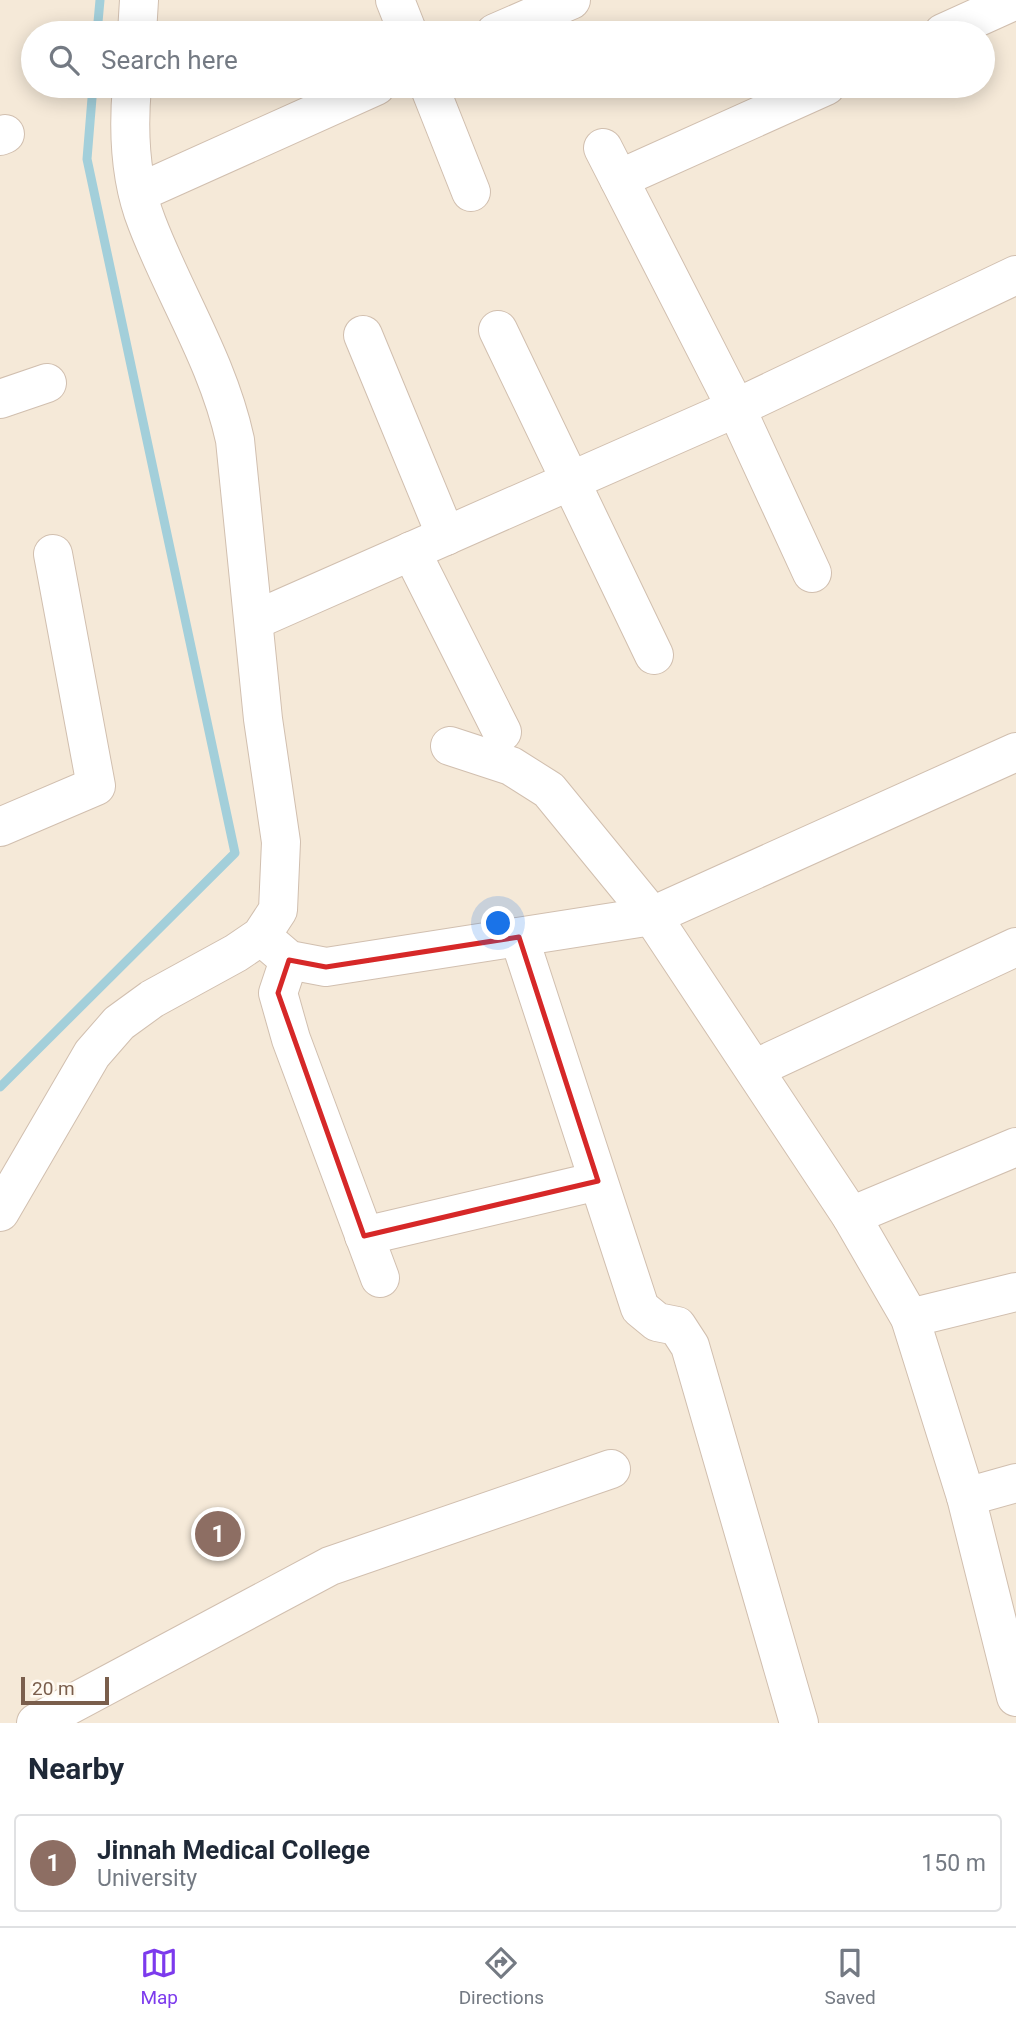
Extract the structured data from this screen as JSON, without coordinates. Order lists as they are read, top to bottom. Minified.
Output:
{"scale_bar":"20 m","page":{"search":"Search here","pins":"1","scale":"20 m","heading":"Nearby","list":[{"mark":"1","name":"Jinnah Medical College","note":"University","value":"150 m"}],"nav":["Map","Directions","Saved"]}}
